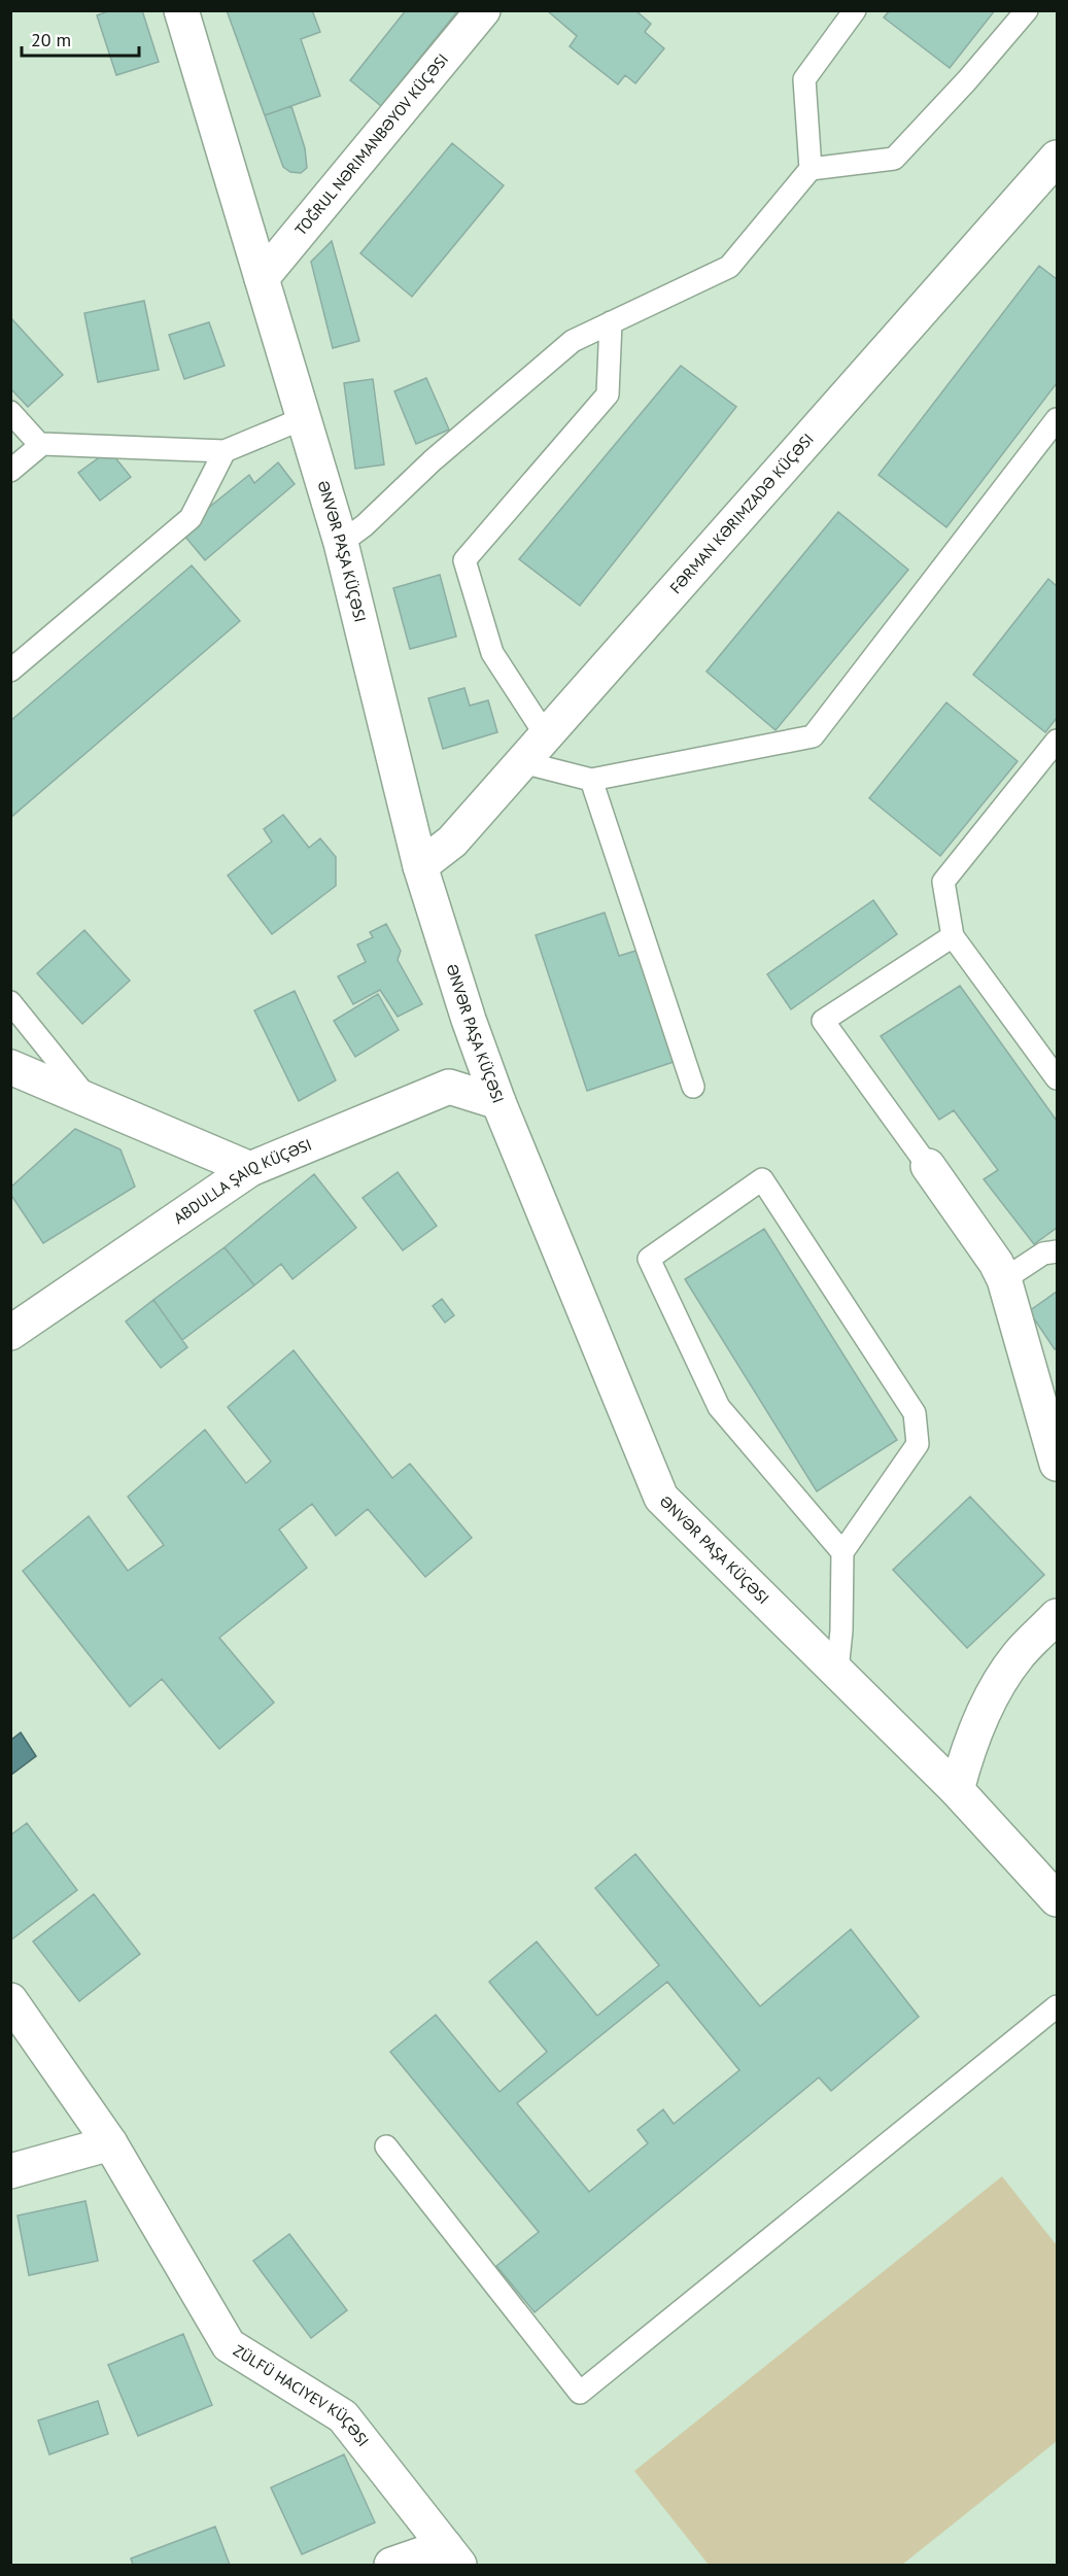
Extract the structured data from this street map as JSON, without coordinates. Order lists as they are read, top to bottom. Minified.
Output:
{"streets":{"street":["TOĞRUL NƏRIMANBƏYOV KÜÇƏSI","FƏRMAN KƏRIMZADƏ KÜÇƏSI","ƏNVƏR PAŞA KÜÇƏSI","ABDULLA ŞAIQ KÜÇƏSI"]},"crossings":[["TOĞRUL NƏRIMANBƏYOV KÜÇƏSI","ƏNVƏR PAŞA KÜÇƏSI"],["FƏRMAN KƏRIMZADƏ KÜÇƏSI","ƏNVƏR PAŞA KÜÇƏSI"],["ƏNVƏR PAŞA KÜÇƏSI","ABDULLA ŞAIQ KÜÇƏSI"]],"scale_bar":"20 m"}
